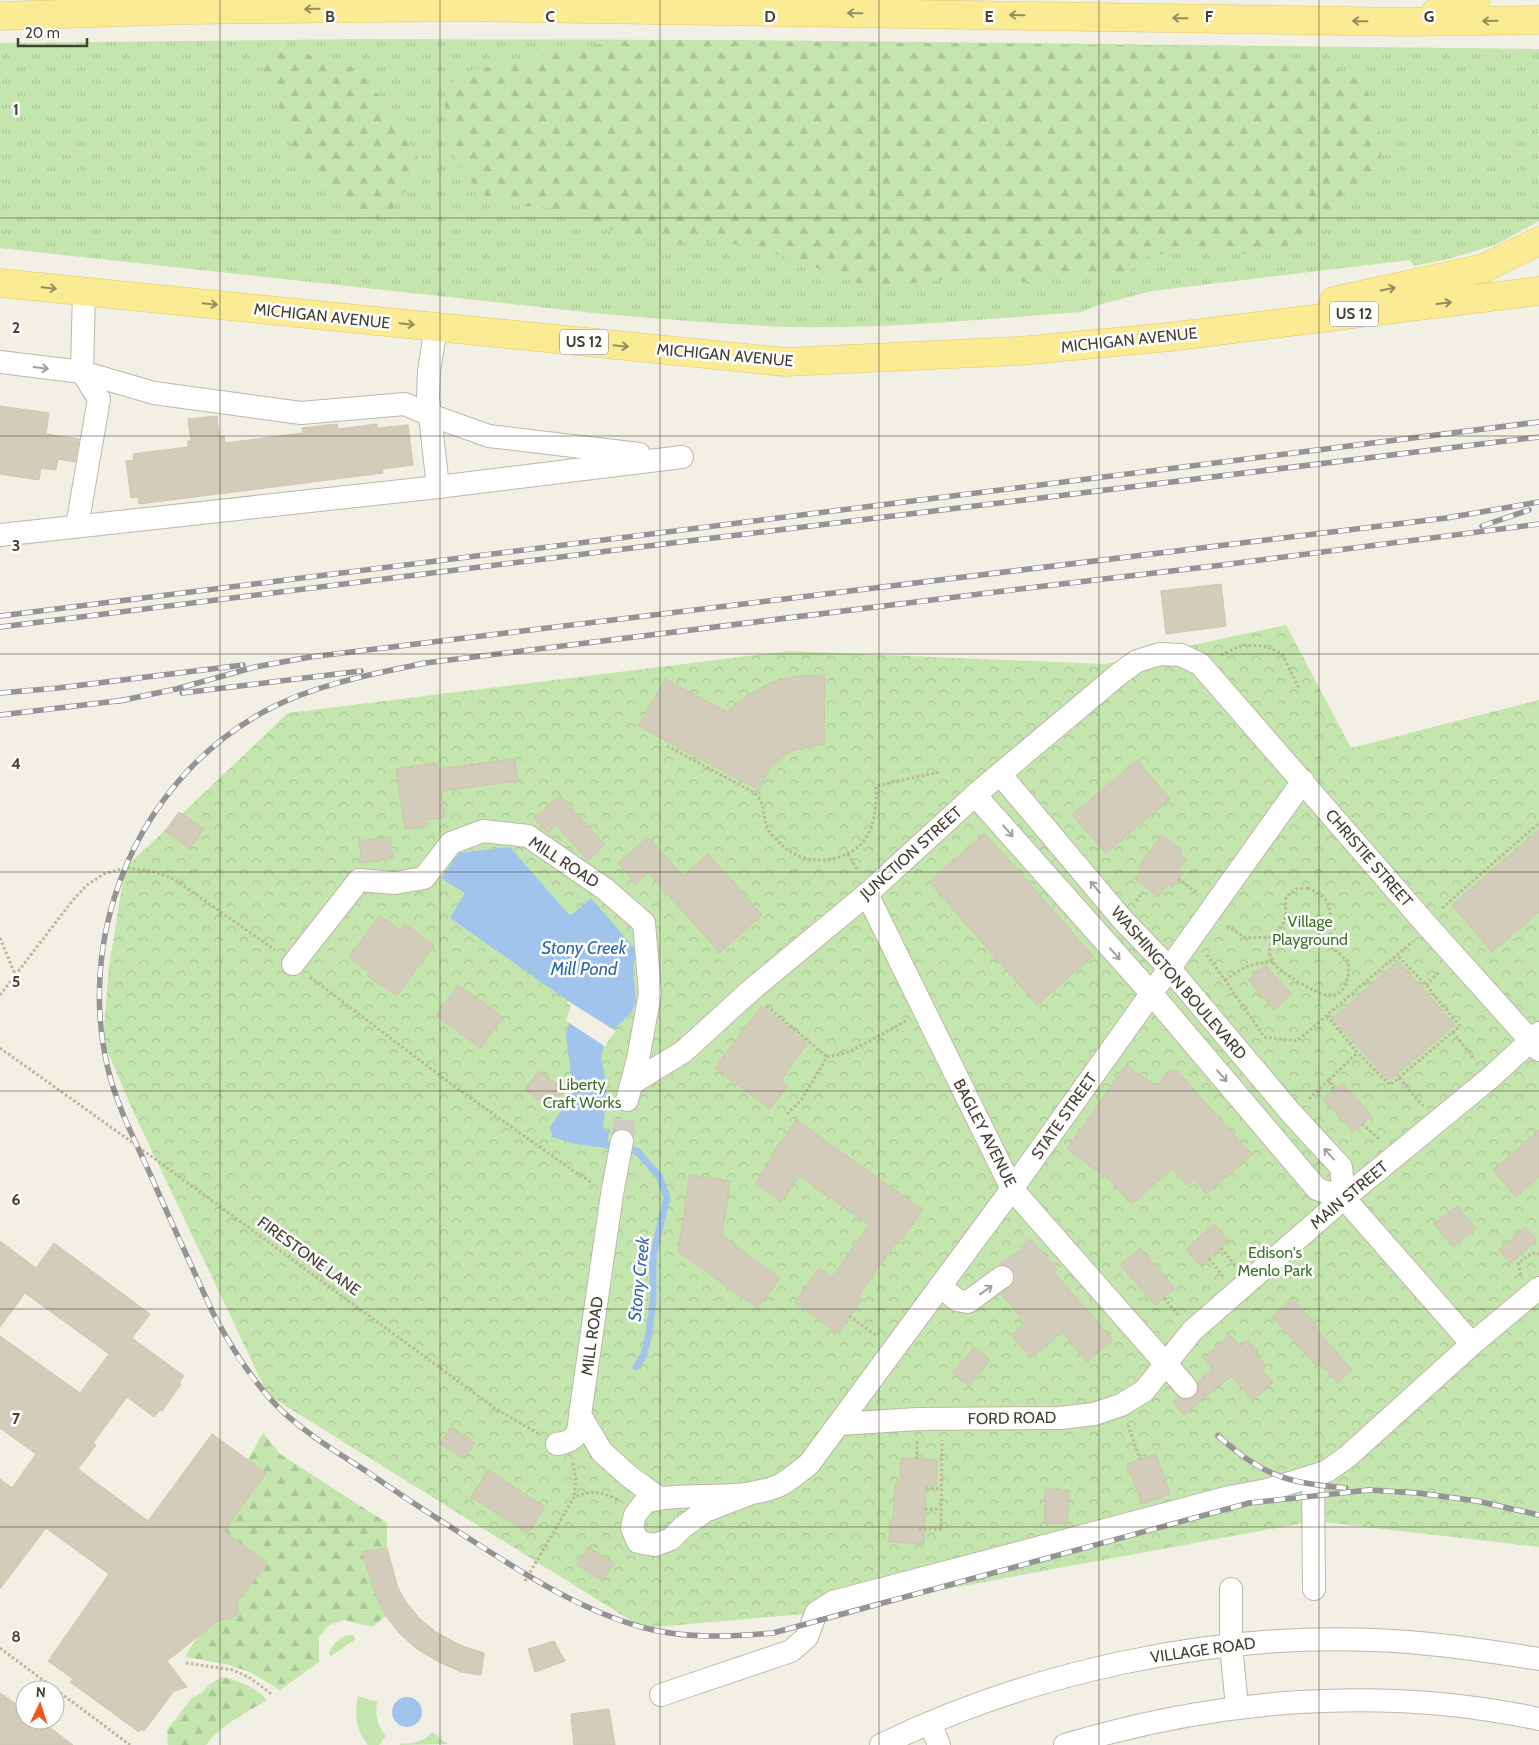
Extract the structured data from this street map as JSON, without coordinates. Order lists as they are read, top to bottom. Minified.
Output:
{"streets":{"main road":["US 12","MICHIGAN AVENUE"],"street":["JUNCTION STREET","CHRISTIE STREET","MILL ROAD","WASHINGTON BOULEVARD","STATE STREET","BAGLEY AVENUE","MAIN STREET","FORD ROAD","VILLAGE ROAD"],"path":["FIRESTONE LANE"]},"crossings":[["JUNCTION STREET","CHRISTIE STREET"],["JUNCTION STREET","MILL ROAD"],["JUNCTION STREET","WASHINGTON BOULEVARD"],["JUNCTION STREET","BAGLEY AVENUE"],["CHRISTIE STREET","STATE STREET"],["CHRISTIE STREET","MAIN STREET"],["MILL ROAD","FIRESTONE LANE"],["WASHINGTON BOULEVARD","STATE STREET"],["WASHINGTON BOULEVARD","MAIN STREET"],["STATE STREET","BAGLEY AVENUE"],["STATE STREET","FORD ROAD"],["BAGLEY AVENUE","MAIN STREET"],["BAGLEY AVENUE","FORD ROAD"],["MAIN STREET","FORD ROAD"]],"one_way":["MICHIGAN AVENUE"],"water":["Stony Creek Mill Pond","Stony Creek"],"parks":["Village Playground","Liberty Craft Works","Edison's Menlo Park"],"scale_bar":"20 m","north":"top","grid":{"columns":["B","C","D","E","F","G"],"rows":["1","2","3","4","5","6","7","8"]}}
